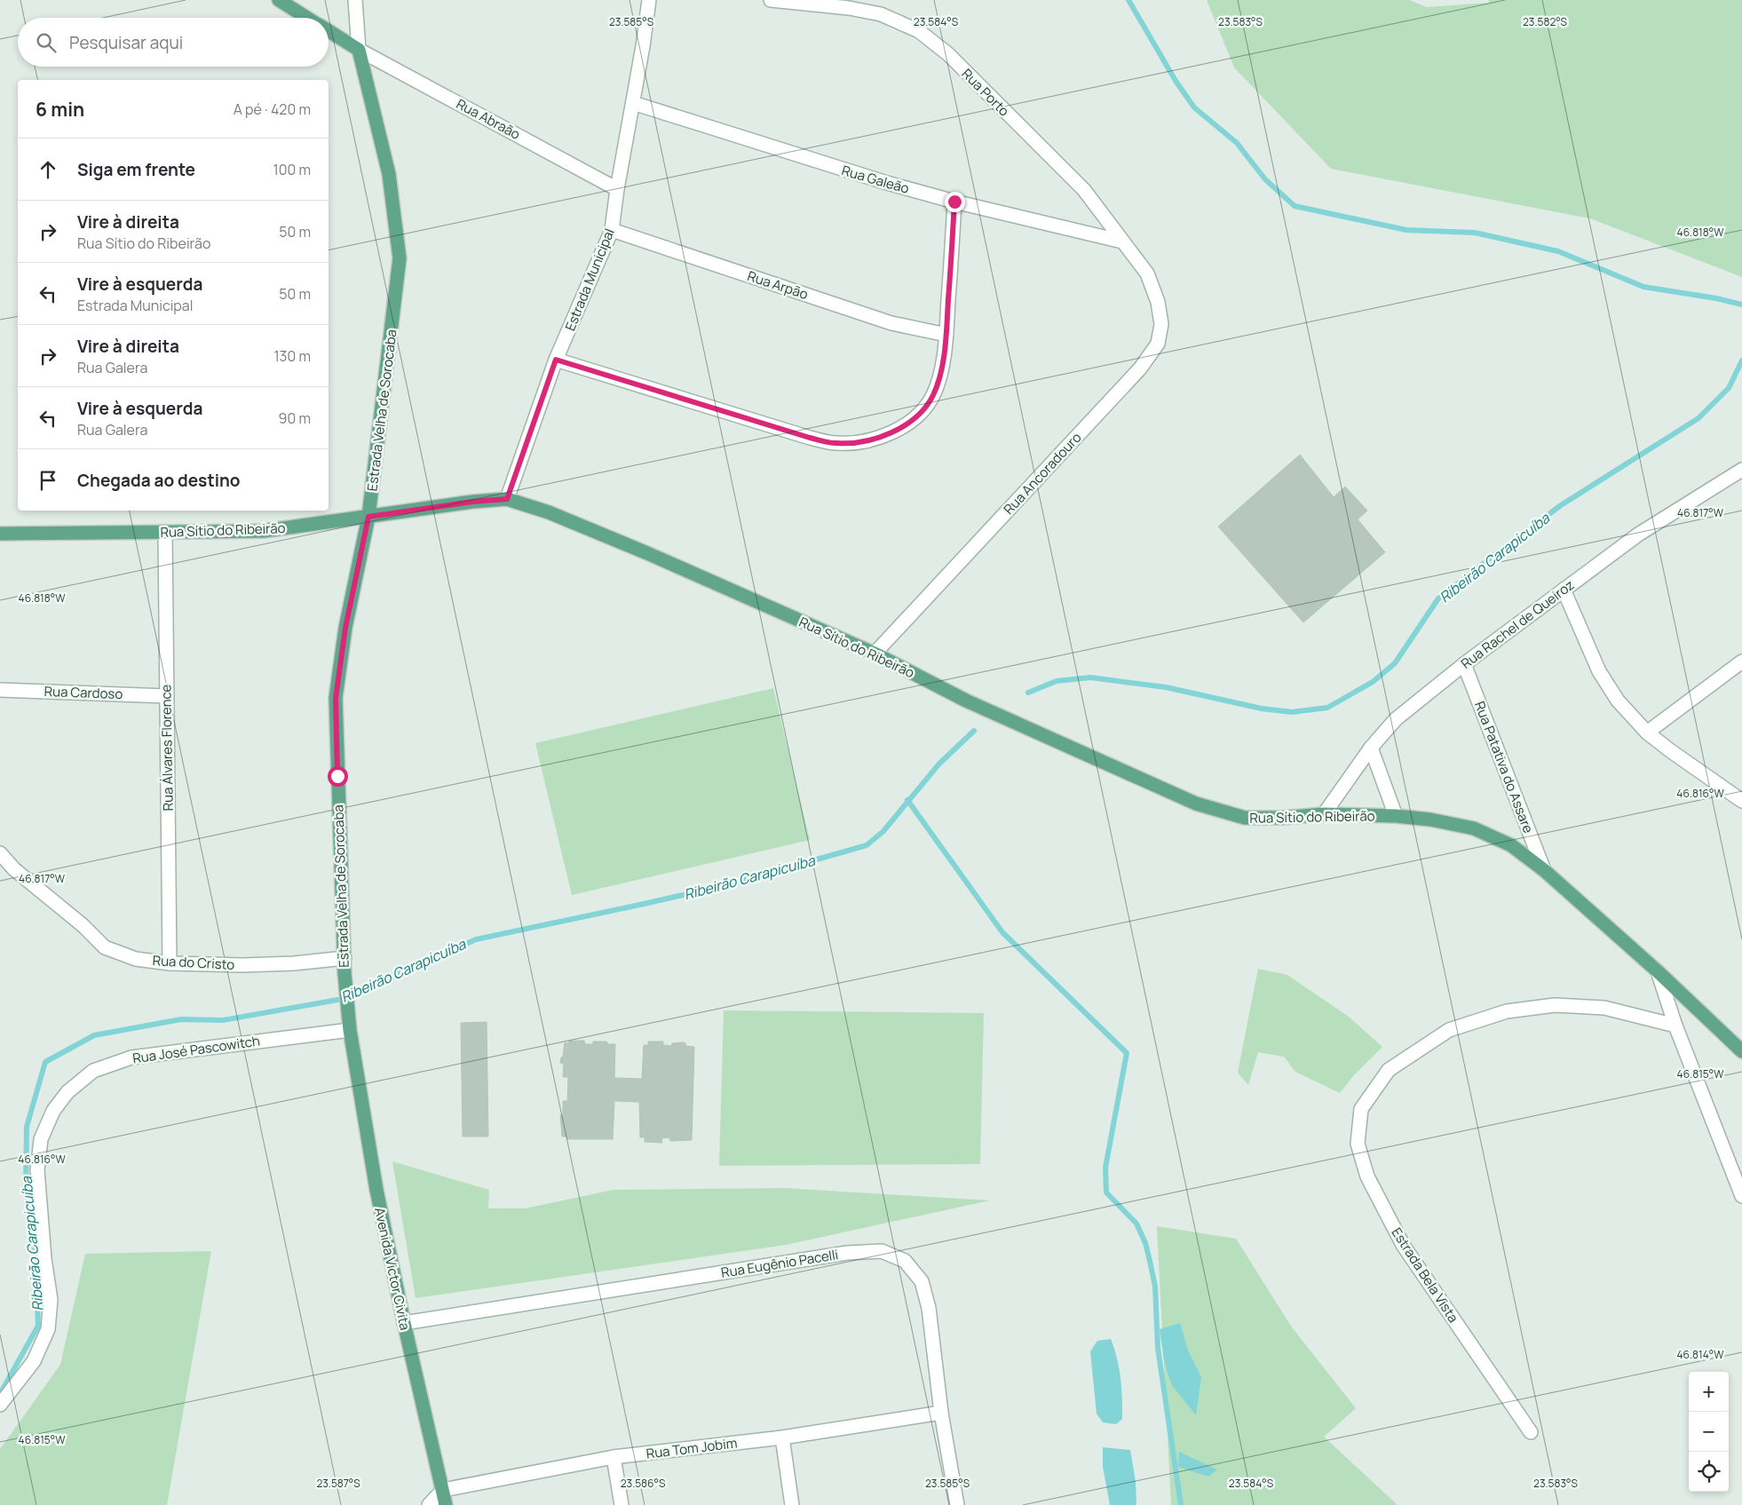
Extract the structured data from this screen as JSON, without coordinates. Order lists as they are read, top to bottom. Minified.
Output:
{"streets":{"main road":["Estrada Velha de Sorocaba","Rua Sítio do Ribeirão","Avenida Victor Civita"],"street":["Rua Porto","Rua Abraão","Rua Galeão","Estrada Municipal","Rua Arpão","Rua Ancoradouro","Rua Rachel de Queiroz","Rua Cardoso","Rua Álvares Florence","Rua Patativa do Assare","Rua do Cristo","Rua José Pascowitch","Rua Eugênio Pacelli","Estrada Bela Vista","Rua Tom Jobim"]},"crossings":[["Rua Porto","Rua Galeão"],["Rua Porto","Rua Ancoradouro"],["Rua Abraão","Estrada Municipal"],["Rua Abraão","Estrada Velha de Sorocaba"],["Rua Galeão","Estrada Municipal"],["Estrada Municipal","Rua Arpão"],["Estrada Municipal","Rua Sítio do Ribeirão"],["Estrada Velha de Sorocaba","Rua Sítio do Ribeirão"],["Estrada Velha de Sorocaba","Rua do Cristo"],["Estrada Velha de Sorocaba","Rua José Pascowitch"],["Estrada Velha de Sorocaba","Avenida Victor Civita"],["Rua Ancoradouro","Rua Sítio do Ribeirão"],["Rua Sítio do Ribeirão","Rua Rachel de Queiroz"],["Rua Sítio do Ribeirão","Rua Álvares Florence"],["Rua Sítio do Ribeirão","Rua Patativa do Assare"],["Rua Rachel de Queiroz","Rua Patativa do Assare"],["Rua Cardoso","Rua Álvares Florence"],["Rua Álvares Florence","Rua do Cristo"],["Rua José Pascowitch","Avenida Victor Civita"],["Rua Eugênio Pacelli","Avenida Victor Civita"],["Rua Eugênio Pacelli","Rua Tom Jobim"],["Avenida Victor Civita","Rua Tom Jobim"]],"water":["Ribeirão Carapicuíba"],"page":{"search":"Pesquisar aqui","heading":["6 min","A pé · 420 m"],"list":[["Siga em frente","100 m"],["Vire à direita","Rua Sítio do Ribeirão","50 m"],["Vire à esquerda","Estrada Municipal","50 m"],["Vire à direita","Rua Galera","130 m"],["Vire à esquerda","Rua Galera","90 m"],"Chegada ao destino"],"map_buttons":["+","−"]},"coordinates":["23.585°S","23.584°S","23.583°S","23.582°S","46.818°W","46.817°W","46.816°W","46.815°W","46.814°W","23.587°S","23.586°S"]}
